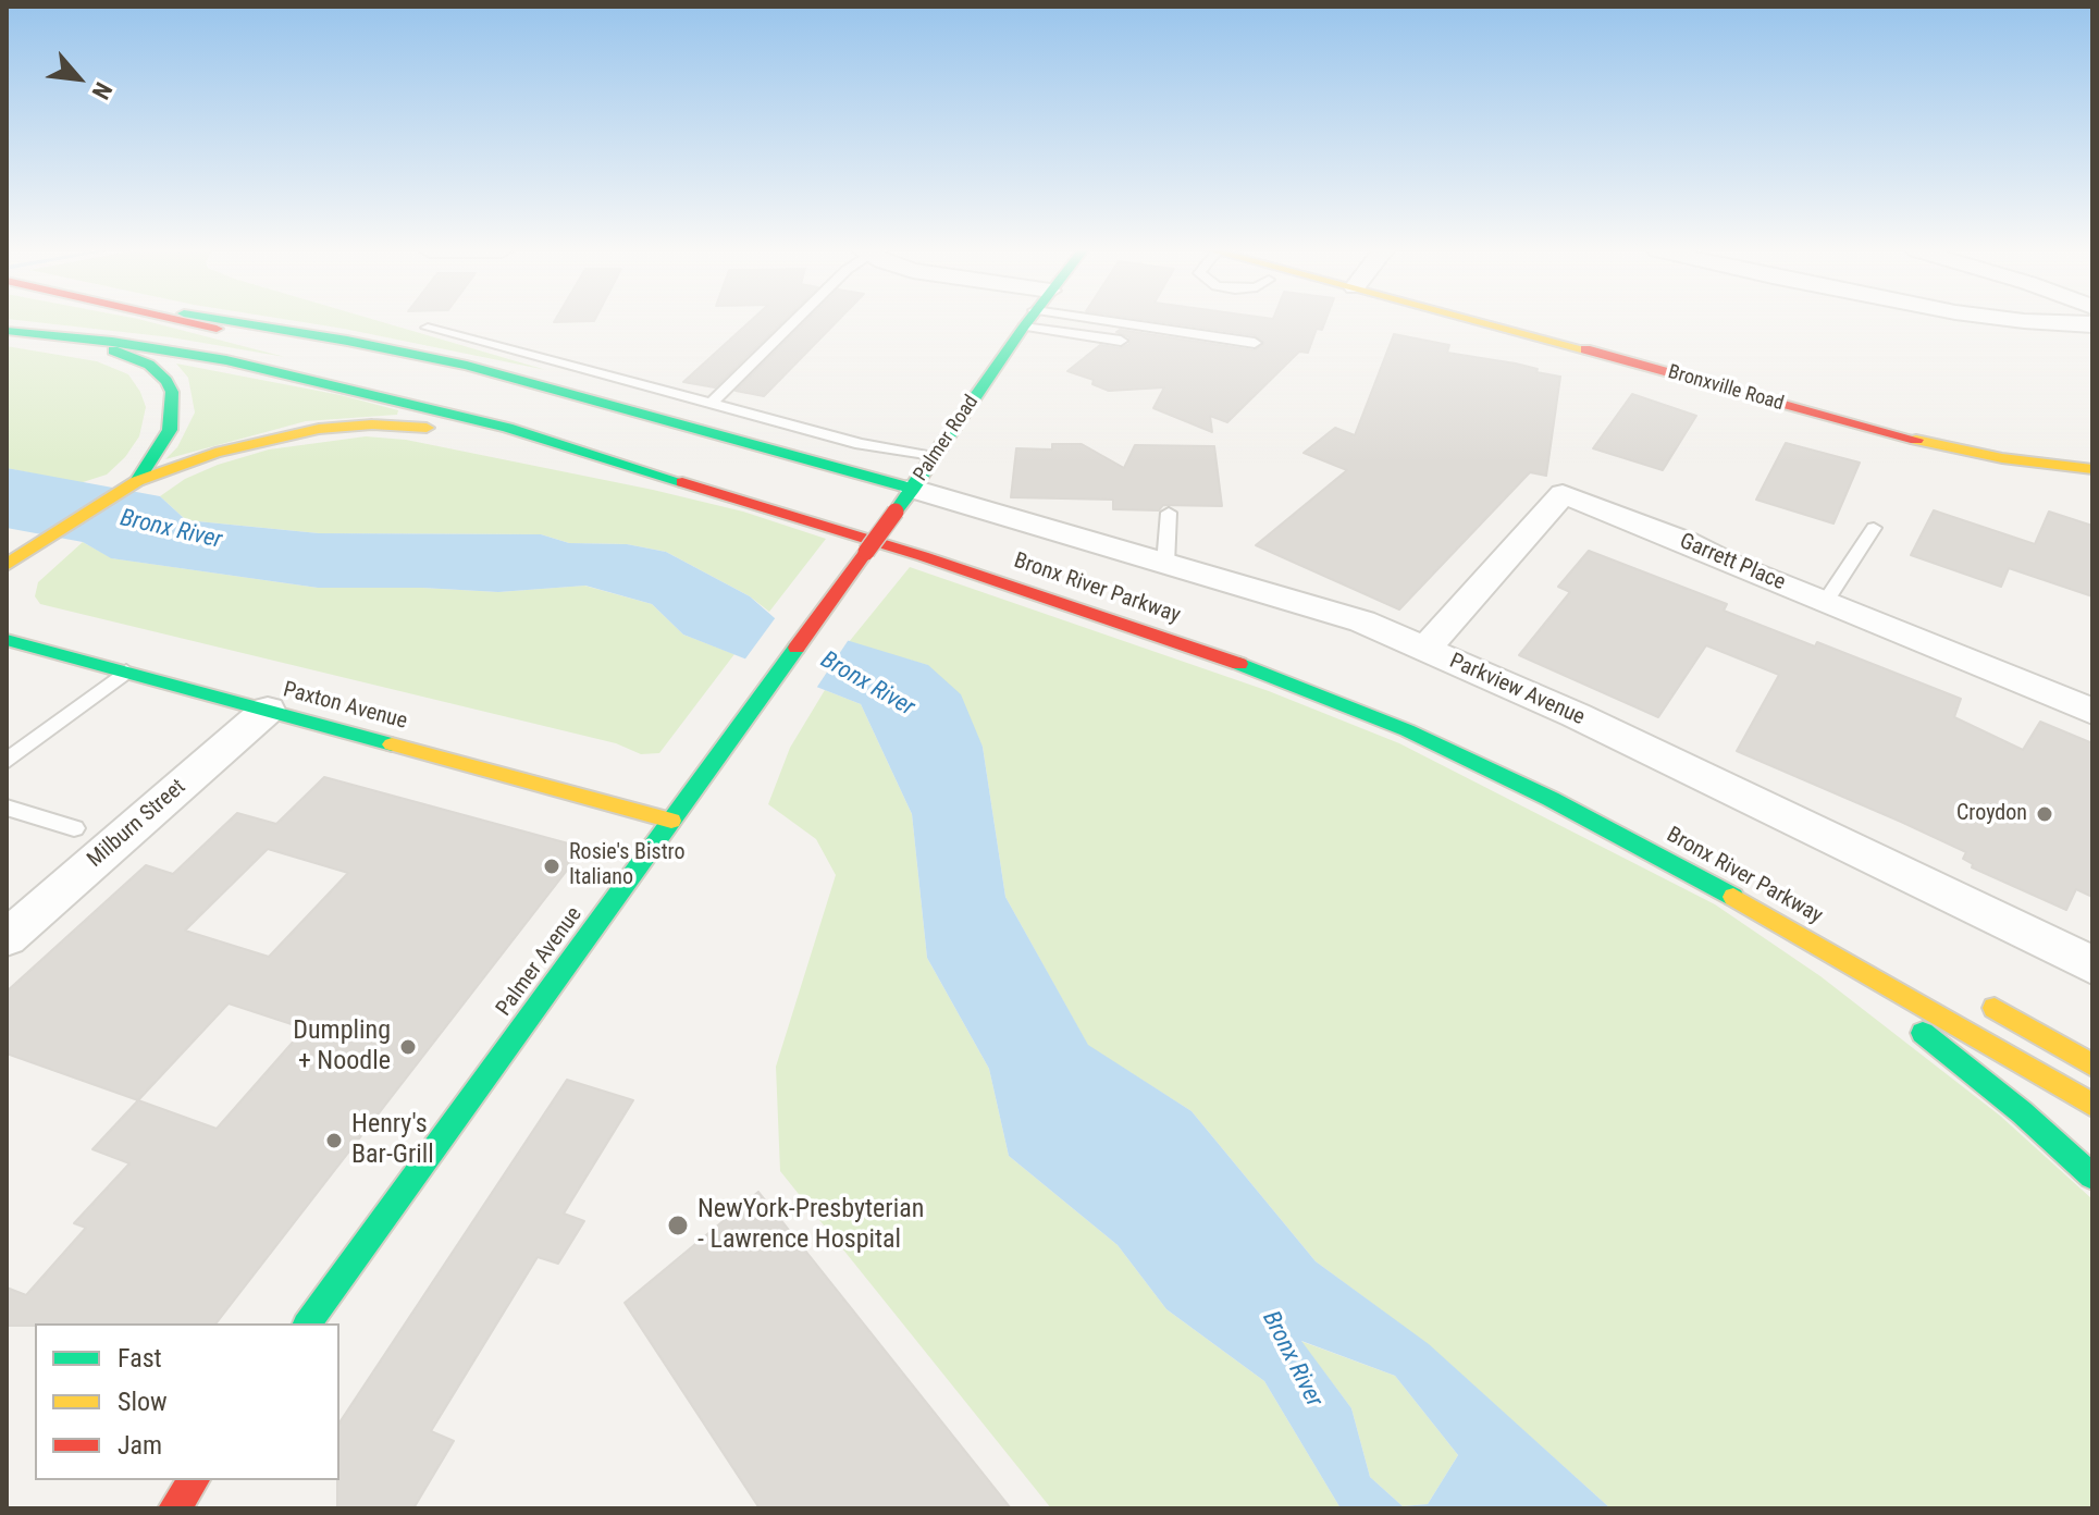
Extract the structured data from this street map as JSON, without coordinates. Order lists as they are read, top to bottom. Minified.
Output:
{"streets":{"main road":["Bronxville Road","Palmer Road","Bronx River Parkway","Paxton Avenue","Palmer Avenue"],"street":["Garrett Place","Parkview Avenue","Milburn Street"]},"crossings":[["Palmer Road","Parkview Avenue"],["Palmer Road","Palmer Avenue"],["Garrett Place","Parkview Avenue"],["Paxton Avenue","Milburn Street"],["Paxton Avenue","Palmer Avenue"]],"water":["Bronx River"],"places":["Croydon","Rosie's Bistro Italiano","Dumpling + Noodle","Henry's Bar-Grill","NewYork-Presbyterian - Lawrence Hospital"],"legend":["Fast","Slow","Jam"],"north":"bottom right"}
